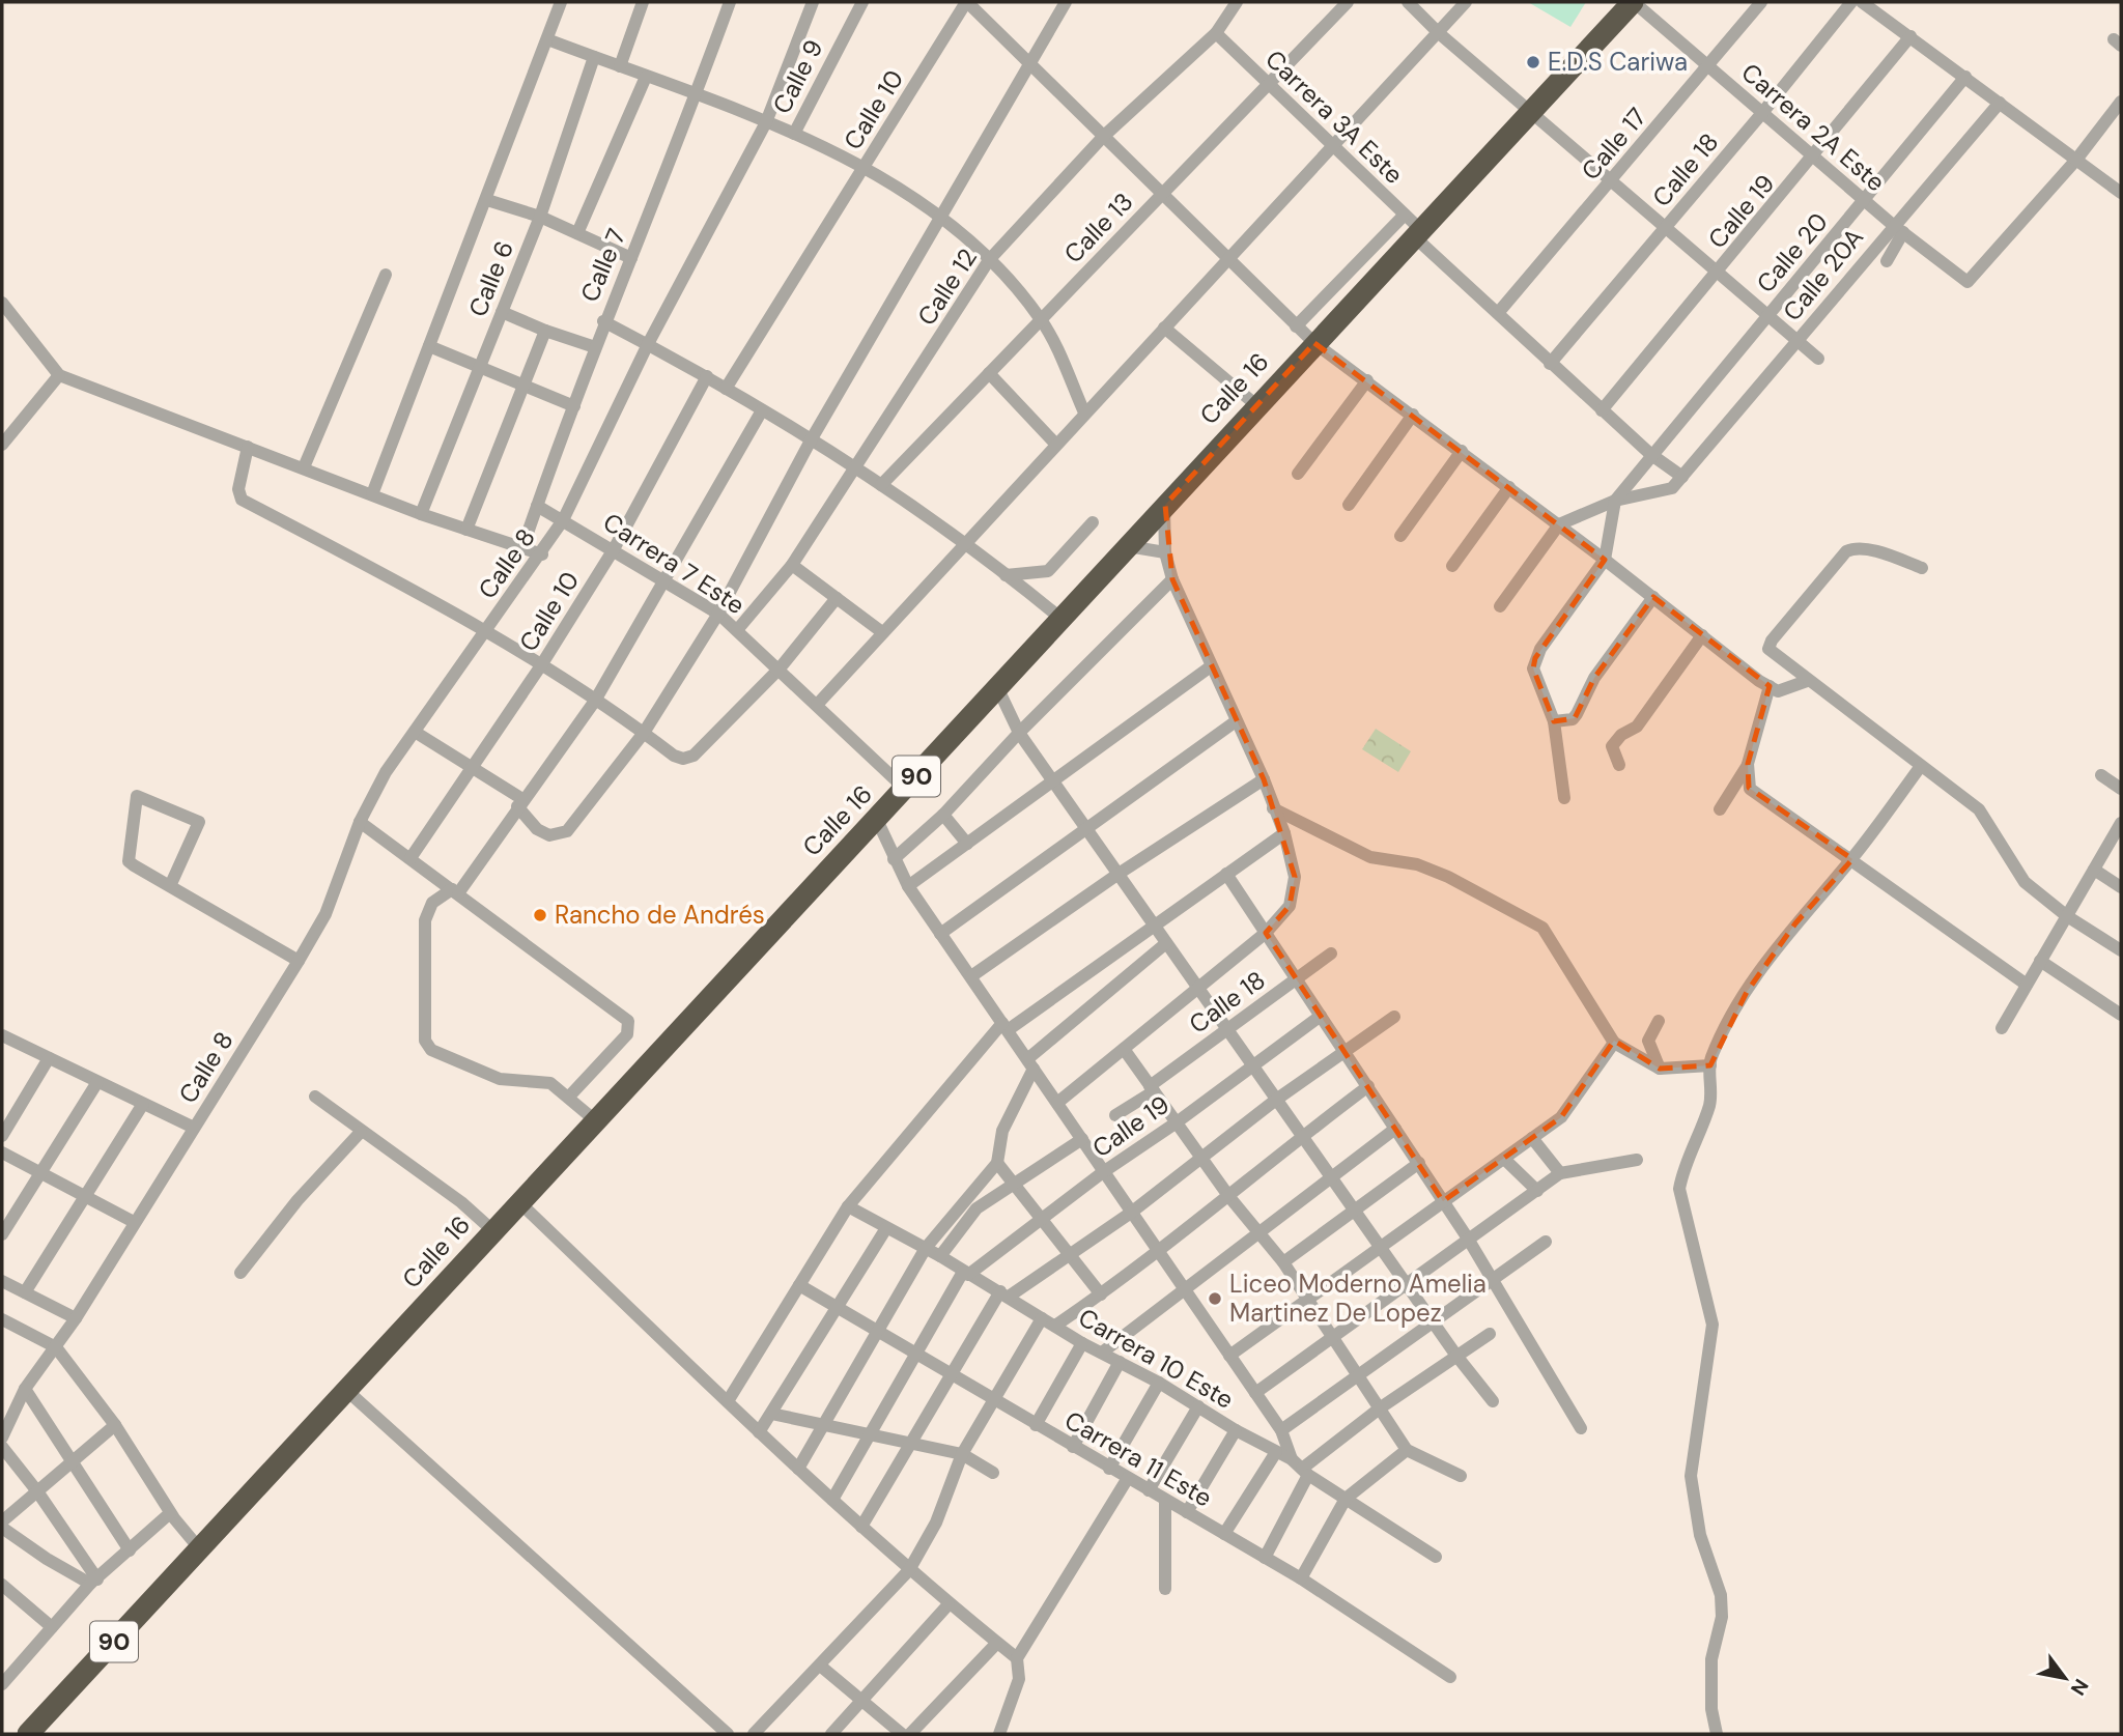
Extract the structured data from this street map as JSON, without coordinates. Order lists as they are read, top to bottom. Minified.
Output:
{"streets":{"highway":["Calle 16","90"],"street":["Calle 9","Calle 10","Carrera 3A Este","Carrera 2A Este","Calle 17","Calle 18","Calle 19","Calle 13","Calle 20","Calle 7","Calle 20A","Calle 6","Calle 12","Calle 8","Carrera 7 Este","Carrera 10 Este","Carrera 11 Este"]},"crossings":[["Calle 10","Carrera 7 Este"],["Carrera 3A Este","Calle 17"],["Carrera 3A Este","Calle 18"],["Carrera 3A Este","Calle 19"],["Carrera 3A Este","Calle 13"],["Carrera 3A Este","Calle 20"],["Carrera 3A Este","Calle 20A"],["Carrera 3A Este","Calle 12"],["Carrera 3A Este","Calle 16"],["Carrera 2A Este","Calle 17"],["Carrera 2A Este","Calle 18"],["Carrera 2A Este","Calle 19"],["Carrera 2A Este","Calle 20"],["Carrera 2A Este","Calle 20A"],["Carrera 2A Este","Calle 16"],["Calle 19","Carrera 10 Este"],["Calle 19","Carrera 11 Este"],["Calle 7","Carrera 7 Este"],["Calle 12","Carrera 7 Este"],["Calle 16","Carrera 7 Este"],["Calle 16","90"],["Calle 8","Carrera 7 Este"]],"places":["E.D.S Cariwa","Rancho de Andrés","Liceo Moderno Amelia Martinez De Lopez"],"north":"bottom right"}
